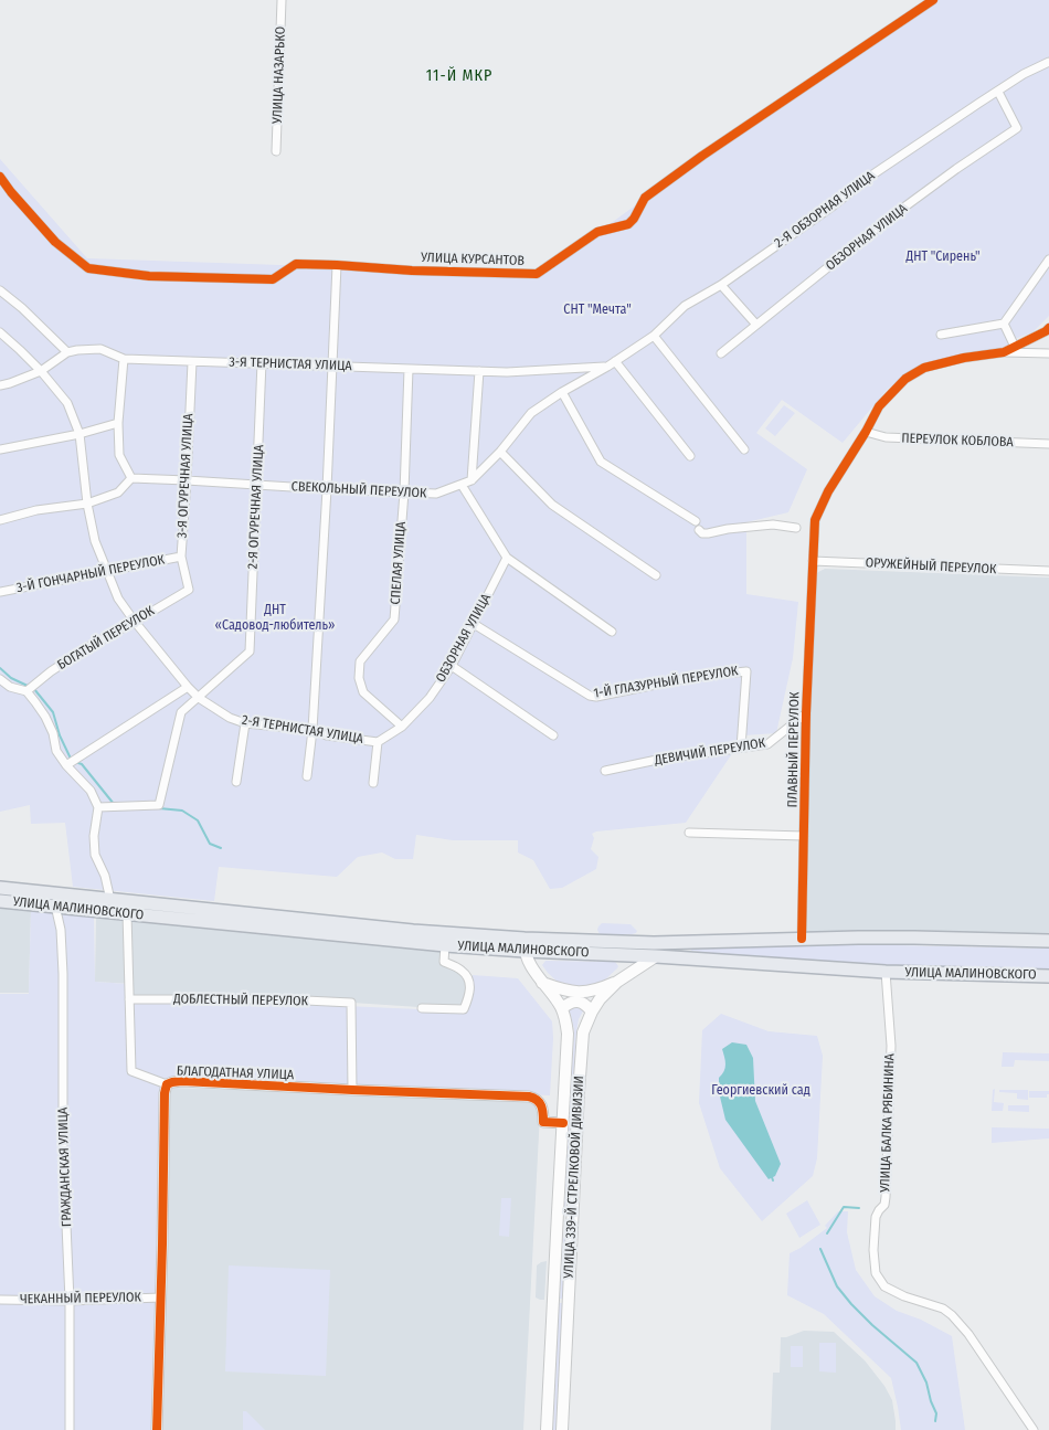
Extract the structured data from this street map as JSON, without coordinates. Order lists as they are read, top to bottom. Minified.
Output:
{"streets":{"highway":["УЛИЦА МАЛИНОВСКОГО"],"main road":["УЛИЦА 339-Й СТРЕЛКОВОЙ ДИВИЗИИ"],"street":["УЛИЦА НАЗАРЬКО","2-Я ОБЗОРНАЯ УЛИЦА","ОБЗОРНАЯ УЛИЦА","УЛИЦА КУРСАНТОВ","3-Я ТЕРНИСТАЯ УЛИЦА","ПЕРЕУЛОК КОБЛОВА","3-Я ОГУРЕЧНАЯ УЛИЦА","СВЕКОЛЬНЫЙ ПЕРЕУЛОК","2-Я ОГУРЕЧНАЯ УЛИЦА","СПЕЛАЯ УЛИЦА","ОРУЖЕЙНЫЙ ПЕРЕУЛОК","3-Й ГОНЧАРНЫЙ ПЕРЕУЛОК","БОГАТЫЙ ПЕРЕУЛОК","1-Й ГЛАЗУРНЫЙ ПЕРЕУЛОК","2-Я ТЕРНИСТАЯ УЛИЦА","ПЛАВНЫЙ ПЕРЕУЛОК","ДЕВИЧИЙ ПЕРЕУЛОК","ДОБЛЕСТНЫЙ ПЕРЕУЛОК","БЛАГОДАТНАЯ УЛИЦА","УЛИЦА БАЛКА РЯБИНИНА","ГРАЖДАНСКАЯ УЛИЦА","ЧЕКАННЫЙ ПЕРЕУЛОК"]},"crossings":[["2-Я ОБЗОРНАЯ УЛИЦА","ОБЗОРНАЯ УЛИЦА"],["2-Я ОБЗОРНАЯ УЛИЦА","3-Я ТЕРНИСТАЯ УЛИЦА"],["2-Я ОБЗОРНАЯ УЛИЦА","СВЕКОЛЬНЫЙ ПЕРЕУЛОК"],["ОБЗОРНАЯ УЛИЦА","СПЕЛАЯ УЛИЦА"],["ОБЗОРНАЯ УЛИЦА","1-Й ГЛАЗУРНЫЙ ПЕРЕУЛОК"],["ОБЗОРНАЯ УЛИЦА","2-Я ТЕРНИСТАЯ УЛИЦА"],["3-Я ТЕРНИСТАЯ УЛИЦА","3-Я ОГУРЕЧНАЯ УЛИЦА"],["3-Я ТЕРНИСТАЯ УЛИЦА","СВЕКОЛЬНЫЙ ПЕРЕУЛОК"],["3-Я ТЕРНИСТАЯ УЛИЦА","2-Я ОГУРЕЧНАЯ УЛИЦА"],["3-Я ТЕРНИСТАЯ УЛИЦА","СПЕЛАЯ УЛИЦА"],["ПЕРЕУЛОК КОБЛОВА","ПЛАВНЫЙ ПЕРЕУЛОК"],["3-Я ОГУРЕЧНАЯ УЛИЦА","СВЕКОЛЬНЫЙ ПЕРЕУЛОК"],["3-Я ОГУРЕЧНАЯ УЛИЦА","3-Й ГОНЧАРНЫЙ ПЕРЕУЛОК"],["3-Я ОГУРЕЧНАЯ УЛИЦА","БОГАТЫЙ ПЕРЕУЛОК"],["СВЕКОЛЬНЫЙ ПЕРЕУЛОК","2-Я ОГУРЕЧНАЯ УЛИЦА"],["СВЕКОЛЬНЫЙ ПЕРЕУЛОК","СПЕЛАЯ УЛИЦА"],["2-Я ОГУРЕЧНАЯ УЛИЦА","2-Я ТЕРНИСТАЯ УЛИЦА"],["ОРУЖЕЙНЫЙ ПЕРЕУЛОК","ПЛАВНЫЙ ПЕРЕУЛОК"],["3-Й ГОНЧАРНЫЙ ПЕРЕУЛОК","2-Я ТЕРНИСТАЯ УЛИЦА"],["БОГАТЫЙ ПЕРЕУЛОК","2-Я ТЕРНИСТАЯ УЛИЦА"],["1-Й ГЛАЗУРНЫЙ ПЕРЕУЛОК","ДЕВИЧИЙ ПЕРЕУЛОК"],["ПЛАВНЫЙ ПЕРЕУЛОК","ДЕВИЧИЙ ПЕРЕУЛОК"],["ПЛАВНЫЙ ПЕРЕУЛОК","УЛИЦА МАЛИНОВСКОГО"],["УЛИЦА МАЛИНОВСКОГО","БЛАГОДАТНАЯ УЛИЦА"],["УЛИЦА МАЛИНОВСКОГО","УЛИЦА БАЛКА РЯБИНИНА"],["УЛИЦА МАЛИНОВСКОГО","ГРАЖДАНСКАЯ УЛИЦА"],["УЛИЦА МАЛИНОВСКОГО","УЛИЦА 339-Й СТРЕЛКОВОЙ ДИВИЗИИ"],["ДОБЛЕСТНЫЙ ПЕРЕУЛОК","БЛАГОДАТНАЯ УЛИЦА"],["БЛАГОДАТНАЯ УЛИЦА","УЛИЦА 339-Й СТРЕЛКОВОЙ ДИВИЗИИ"],["БЛАГОДАТНАЯ УЛИЦА","ЧЕКАННЫЙ ПЕРЕУЛОК"],["ГРАЖДАНСКАЯ УЛИЦА","ЧЕКАННЫЙ ПЕРЕУЛОК"]],"districts":["11-Й МКР"],"parks":["ДНТ \"Сирень\"","СНТ \"Мечта\"","ДНТ «Садовод-любитель»","Георгиевский сад"]}
